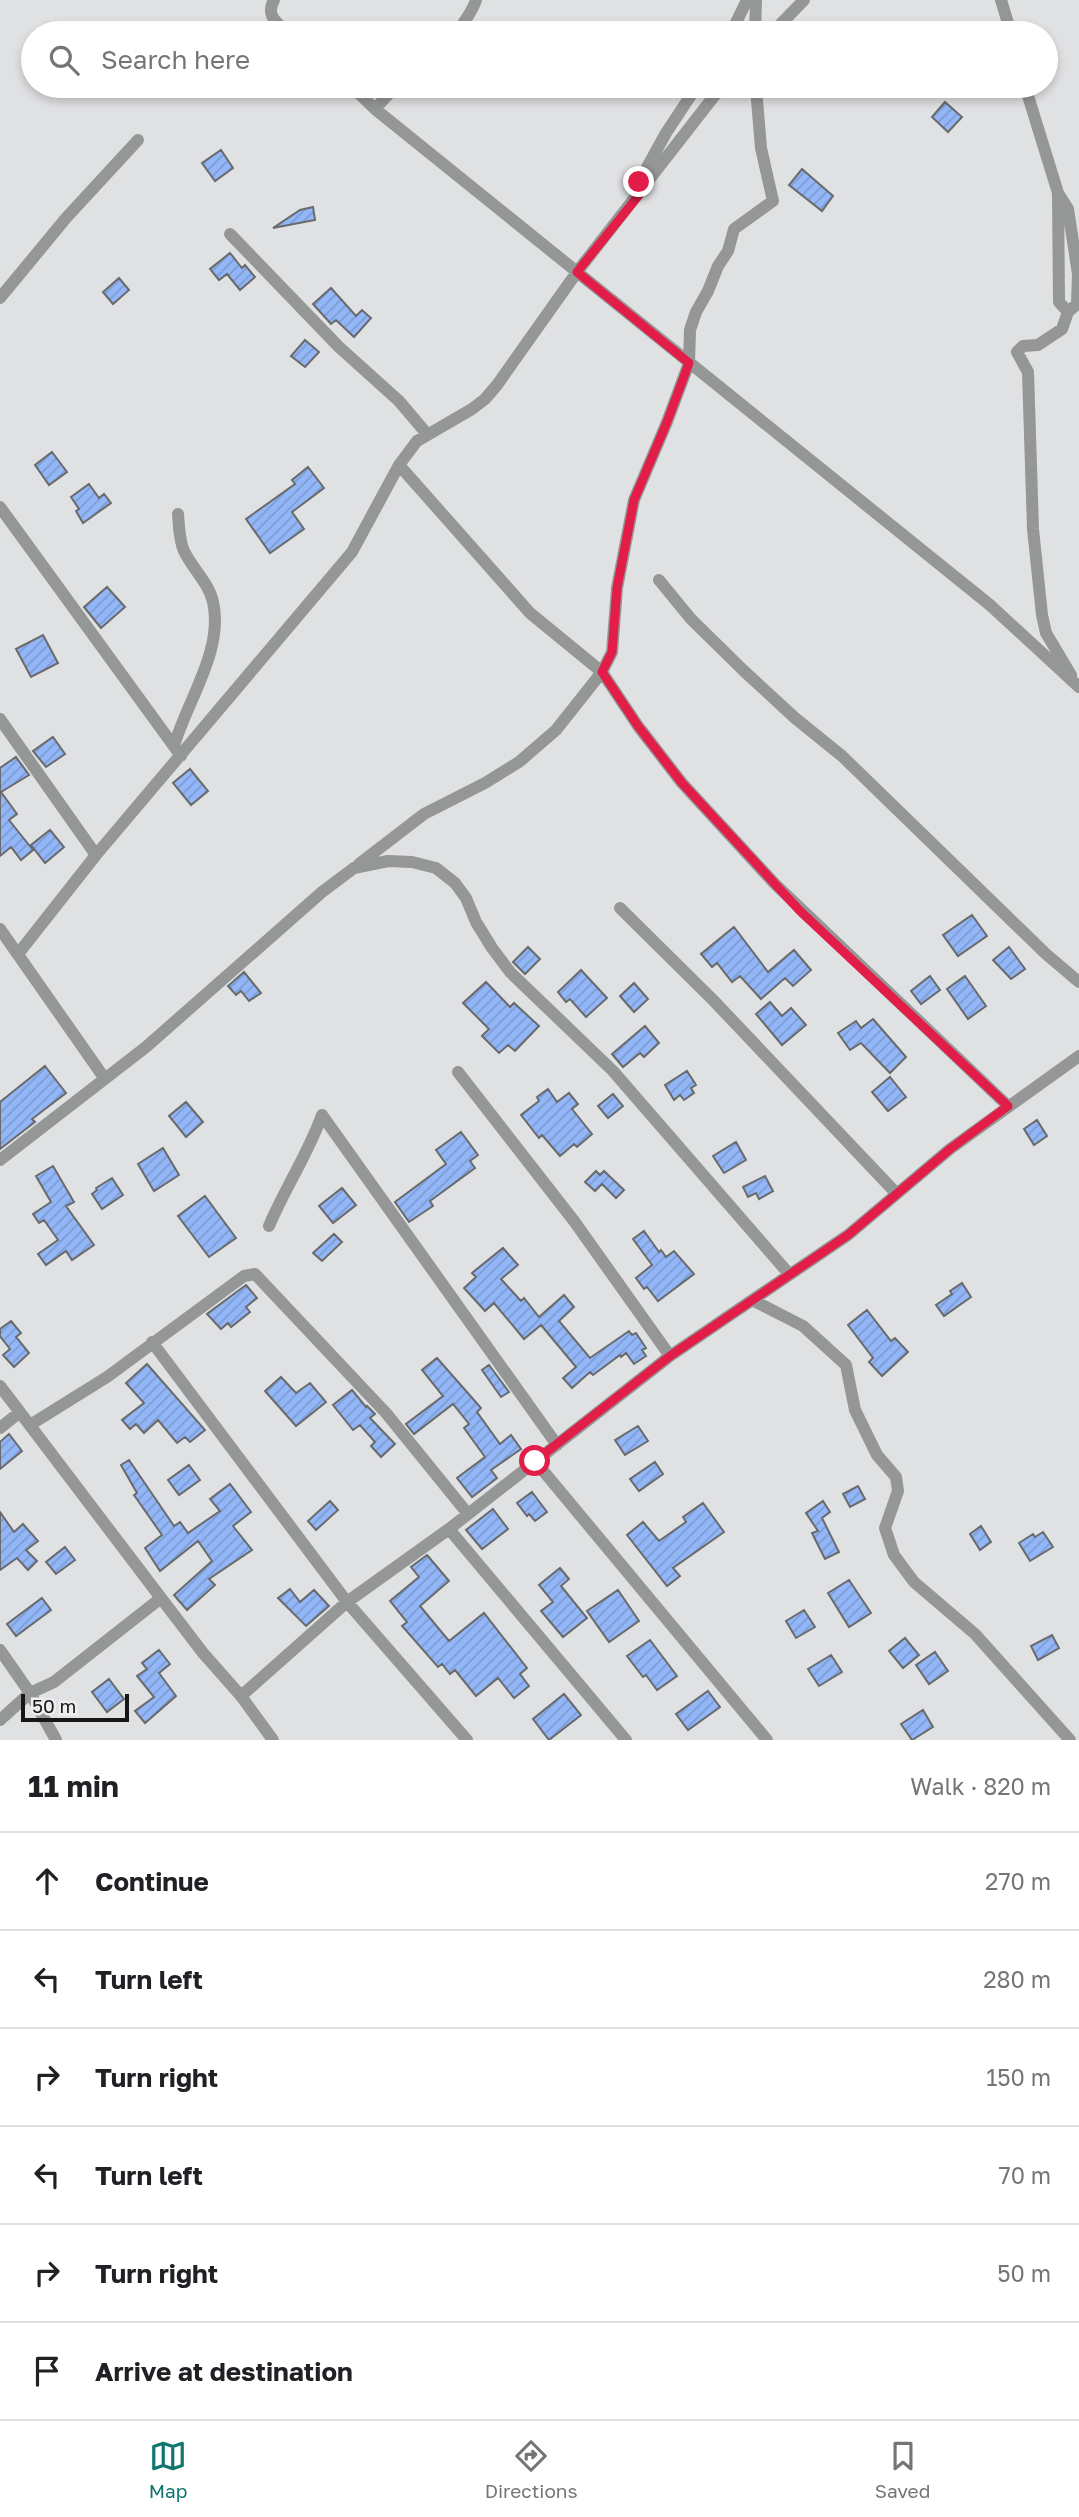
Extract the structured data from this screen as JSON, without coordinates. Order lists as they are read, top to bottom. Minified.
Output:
{"scale_bar":"50 m","page":{"search":"Search here","scale":"50 m","heading":["11 min","Walk · 820 m"],"list":[["Continue","270 m"],["Turn left","280 m"],["Turn right","150 m"],["Turn left","70 m"],["Turn right","50 m"],"Arrive at destination"],"nav":["Map","Directions","Saved"]}}
